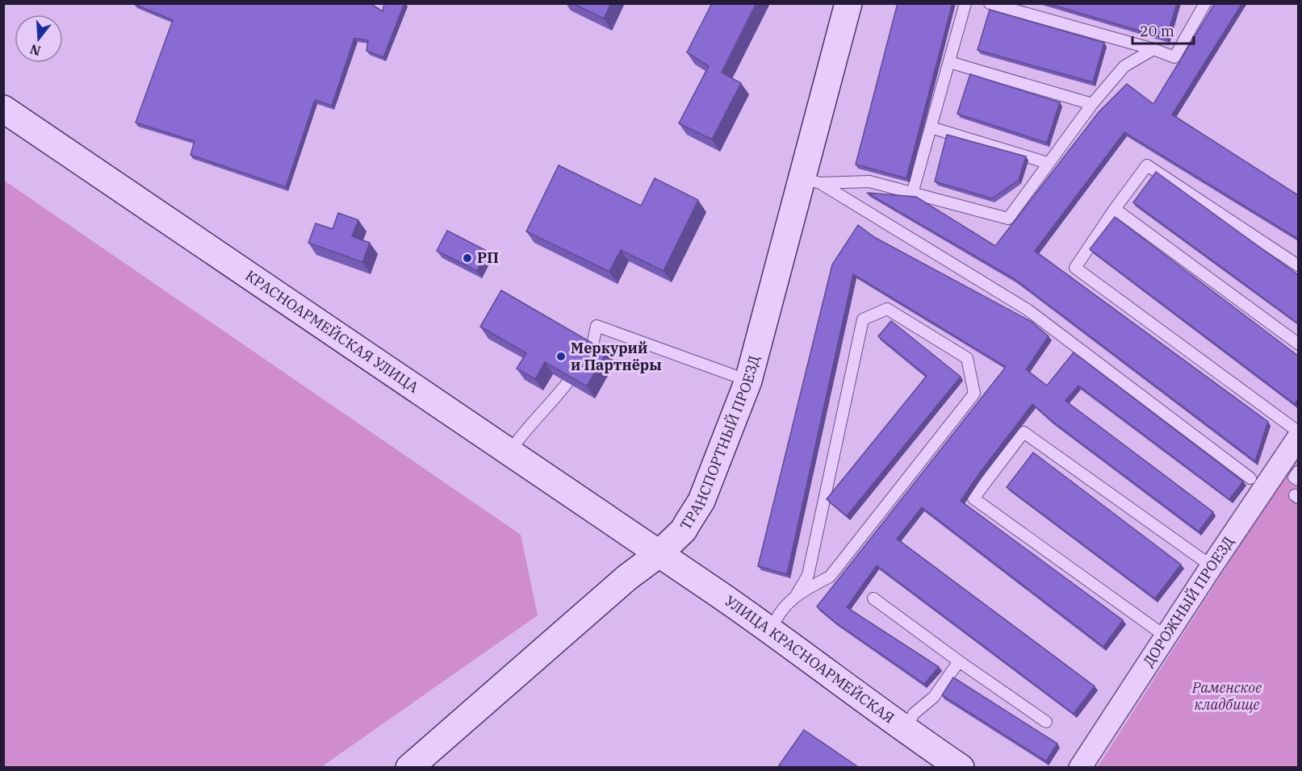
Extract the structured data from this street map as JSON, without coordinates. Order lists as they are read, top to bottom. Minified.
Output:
{"streets":{"main road":["КРАСНОАРМЕЙСКАЯ УЛИЦА","ТРАНСПОРТНЫЙ ПРОЕЗД","УЛИЦА КРАСНОАРМЕЙСКАЯ"],"street":["ДОРОЖНЫЙ ПРОЕЗД"]},"crossings":[["КРАСНОАРМЕЙСКАЯ УЛИЦА","ТРАНСПОРТНЫЙ ПРОЕЗД"],["КРАСНОАРМЕЙСКАЯ УЛИЦА","УЛИЦА КРАСНОАРМЕЙСКАЯ"],["ТРАНСПОРТНЫЙ ПРОЕЗД","УЛИЦА КРАСНОАРМЕЙСКАЯ"]],"parks":["Раменское кладбище"],"places":["РП","Меркурий и Партнёры"],"scale_bar":"20 m","north":"bottom"}
